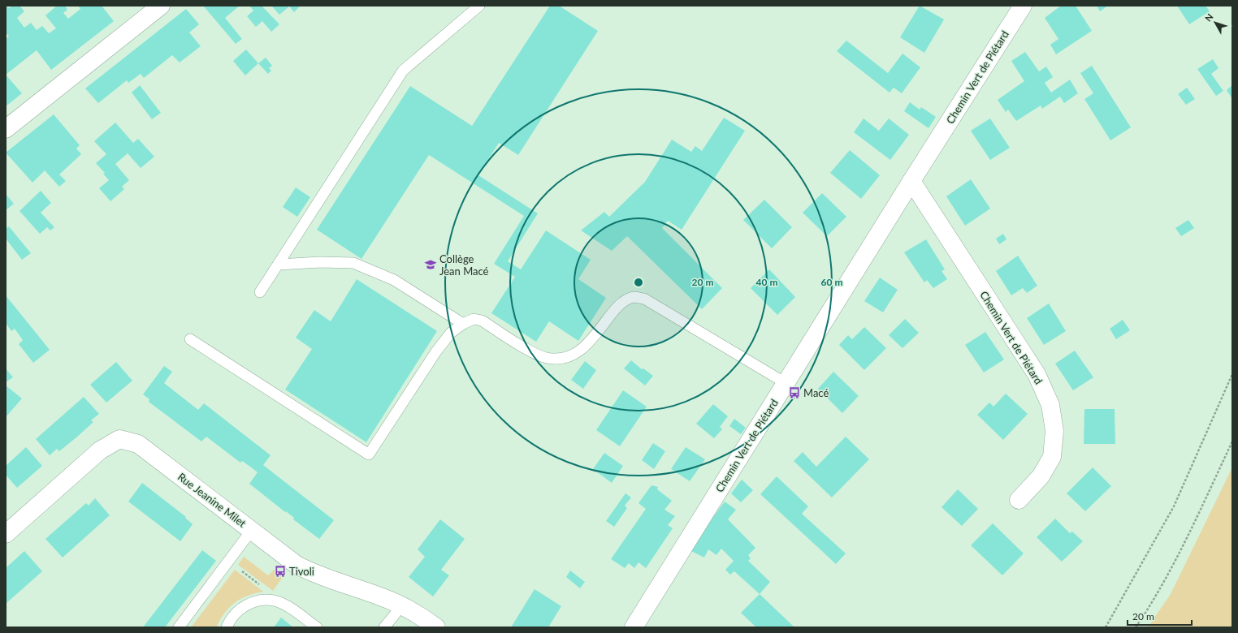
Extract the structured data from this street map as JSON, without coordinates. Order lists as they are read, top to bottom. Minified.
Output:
{"streets":{"street":["Chemin Vert de Piétard","Rue Jeanine Milet"]},"places":{"school or university":["Collège Jean Macé"],"bus stop":["Macé","Tivoli"]},"scale_bar":"20 m","north":"top left","rings":["20 m","40 m","60 m"]}
